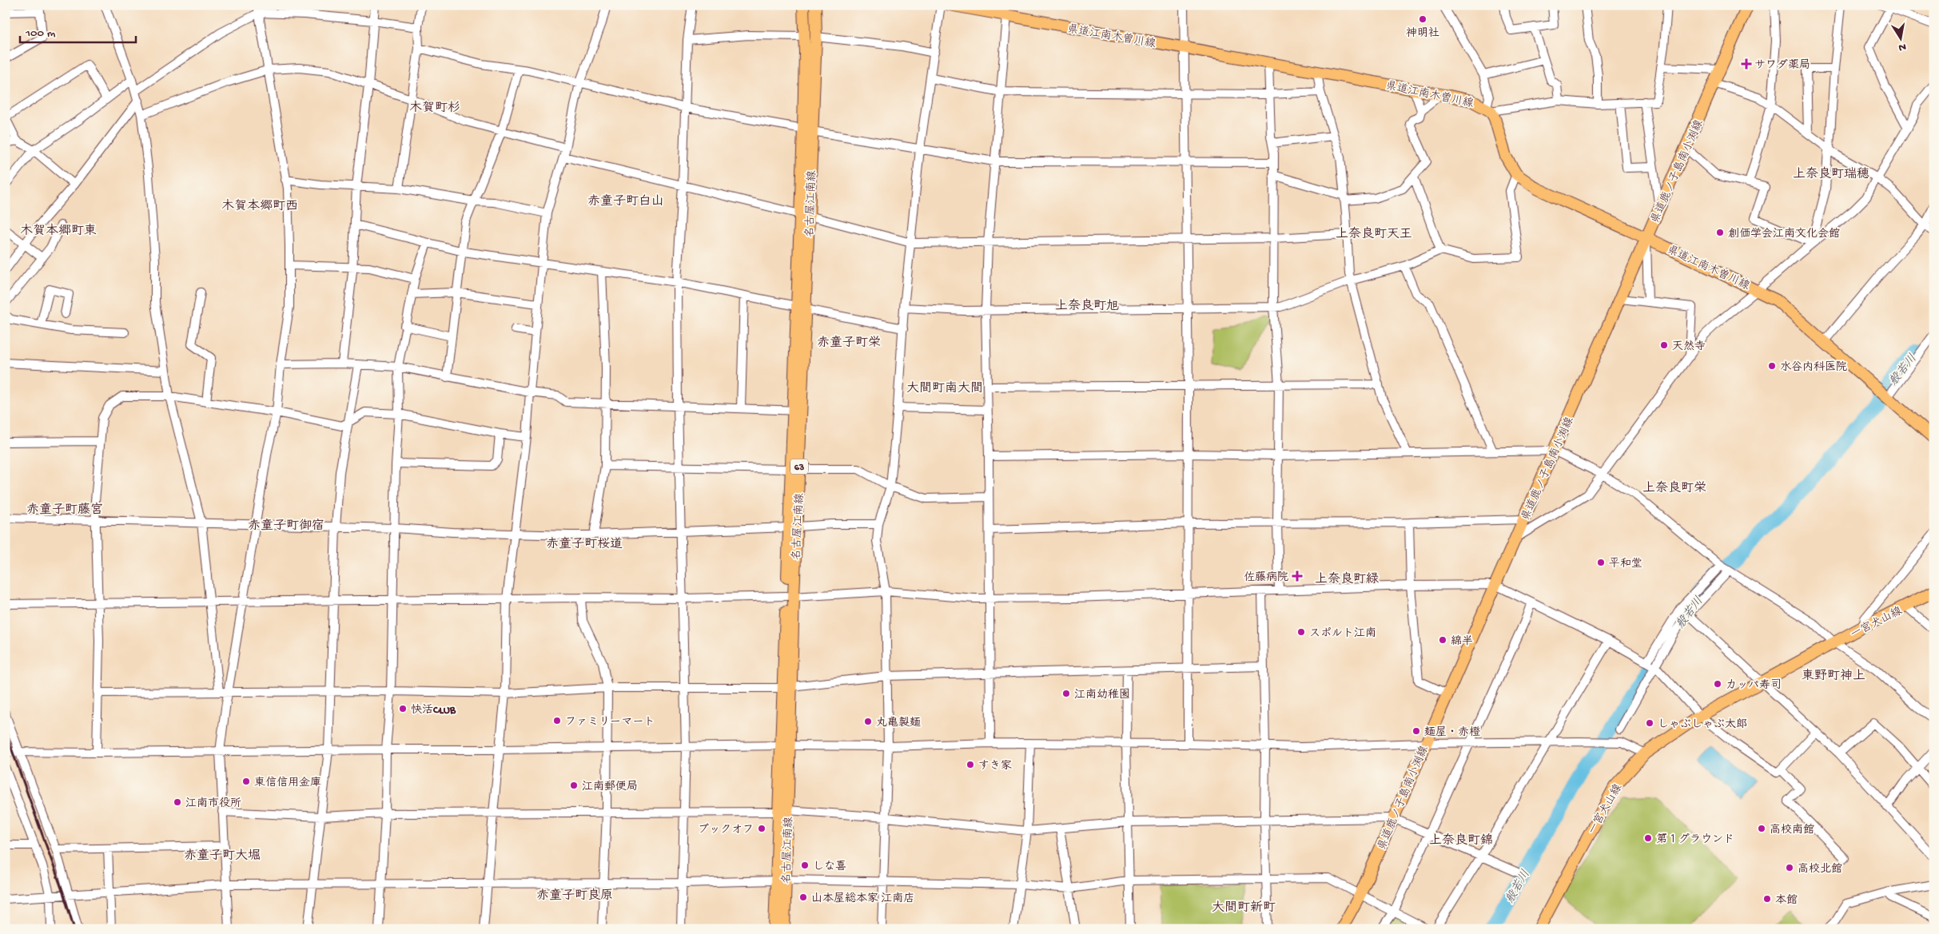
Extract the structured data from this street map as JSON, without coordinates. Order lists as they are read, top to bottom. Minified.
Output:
{"streets":{"main road":["県道江南木曽川線","県道鹿ノ子島南小渕線","名古屋江南線","63","一宮犬山線"]},"crossings":[["県道江南木曽川線","県道鹿ノ子島南小渕線"]],"districts":["木賀町杉","上奈良町瑞穂","赤童子町白山","木賀本郷町西","木賀本郷町東","上奈良町天王","上奈良町旭","赤童子町栄","大間町南大間","上奈良町栄","赤童子町藤宮","赤童子町御宿","赤童子町桜道","上奈良町緑","東野町神上","上奈良町錦","赤童子町大堀","赤童子町良原","大間町新町"],"water":["般若川"],"places":{"other":["神明社","創価学会江南文化会館","天然寺","水谷内科医院","平和堂","スポルト江南","綿半","カッパ寿司","江南幼稚園","快活CLUB","ファミリーマート","丸亀製麺","しゃぶしゃぶ太郎","麺屋・赤橙","すき家","東信信用金庫","江南郵便局","江南市役所","ブックオフ","高校南館","第１グラウンド","しな喜","高校北館","山本屋総本家 江南店","本館"],"health":["サワダ薬局","佐藤病院"]},"scale_bar":"100 m","north":"bottom"}
